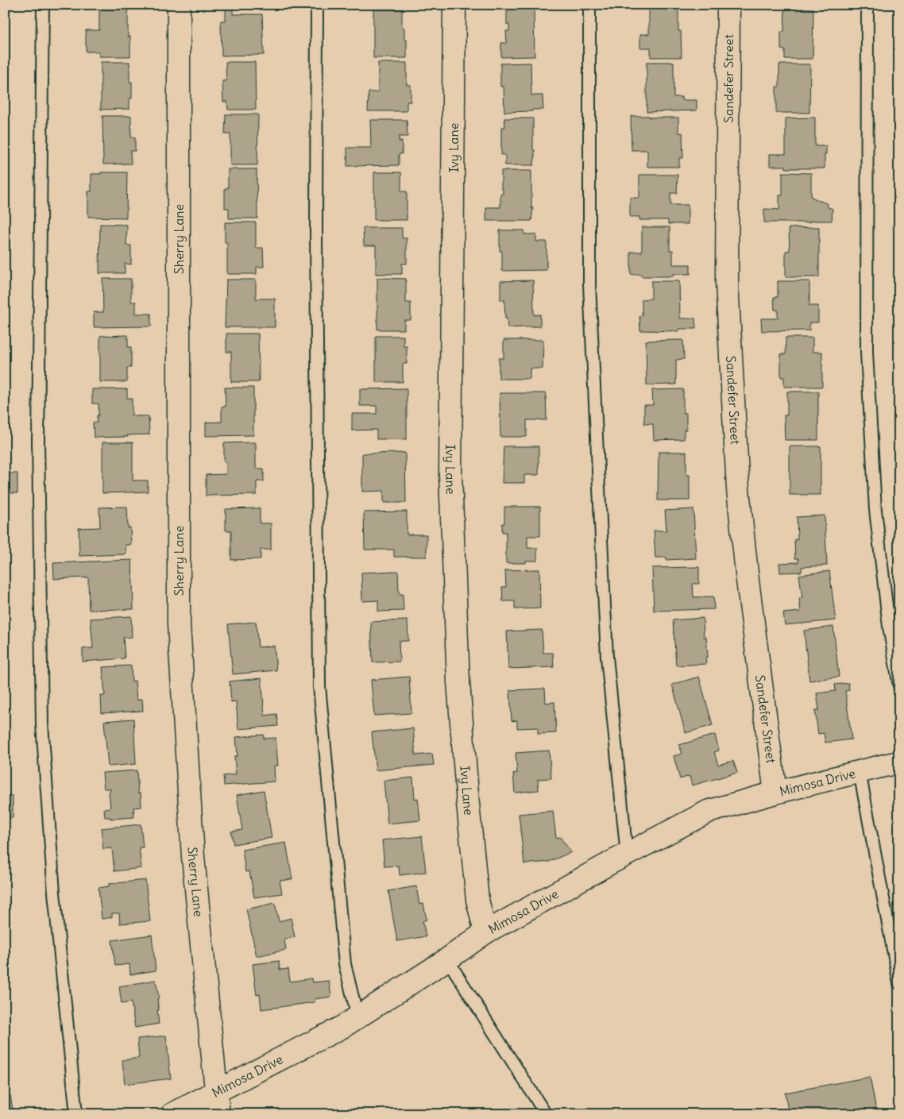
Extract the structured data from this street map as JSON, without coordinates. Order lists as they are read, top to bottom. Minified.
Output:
{"streets":{"street":["Sandefer Street","Ivy Lane","Sherry Lane","Mimosa Drive"]},"crossings":[["Sandefer Street","Mimosa Drive"],["Ivy Lane","Mimosa Drive"],["Sherry Lane","Mimosa Drive"]]}
